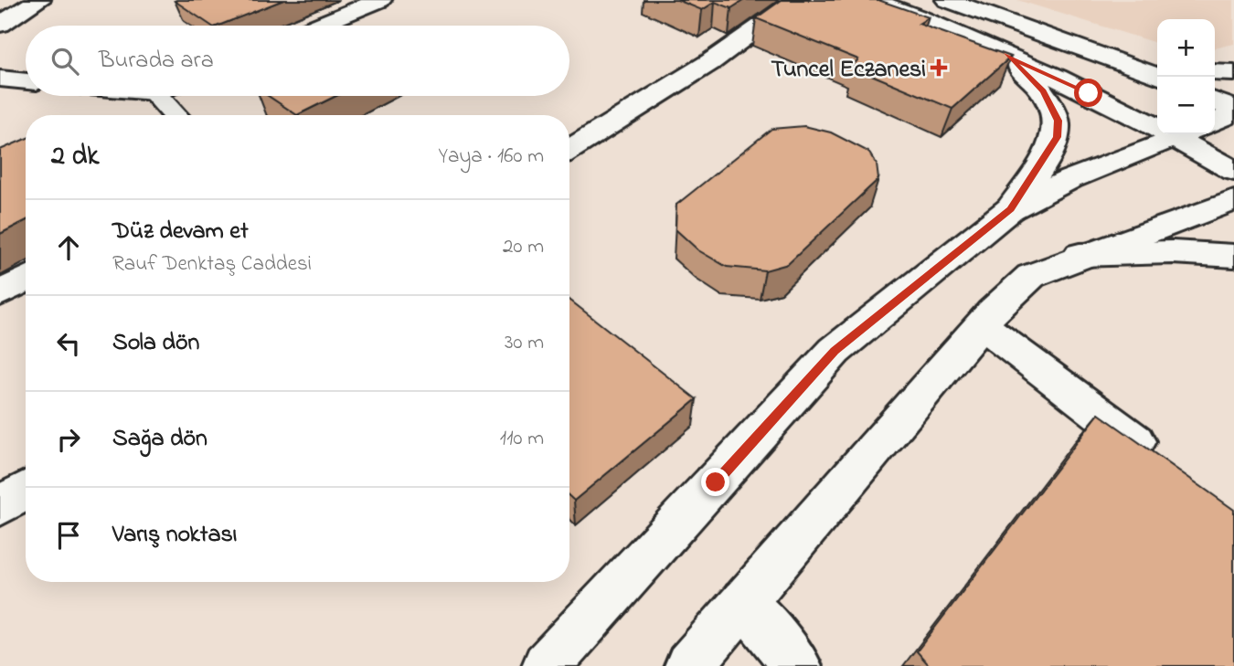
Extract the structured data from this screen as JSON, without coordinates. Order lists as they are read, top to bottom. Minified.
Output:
{"places":{"health":["Tuncel Eczanesi"]},"page":{"map_buttons":["+","−"],"search":"Burada ara","heading":["2 dk","Yaya · 160 m"],"list":[["Düz devam et","Rauf Denktaş Caddesi","20 m"],["Sola dön","30 m"],["Sağa dön","110 m"],"Varış noktası"]}}
